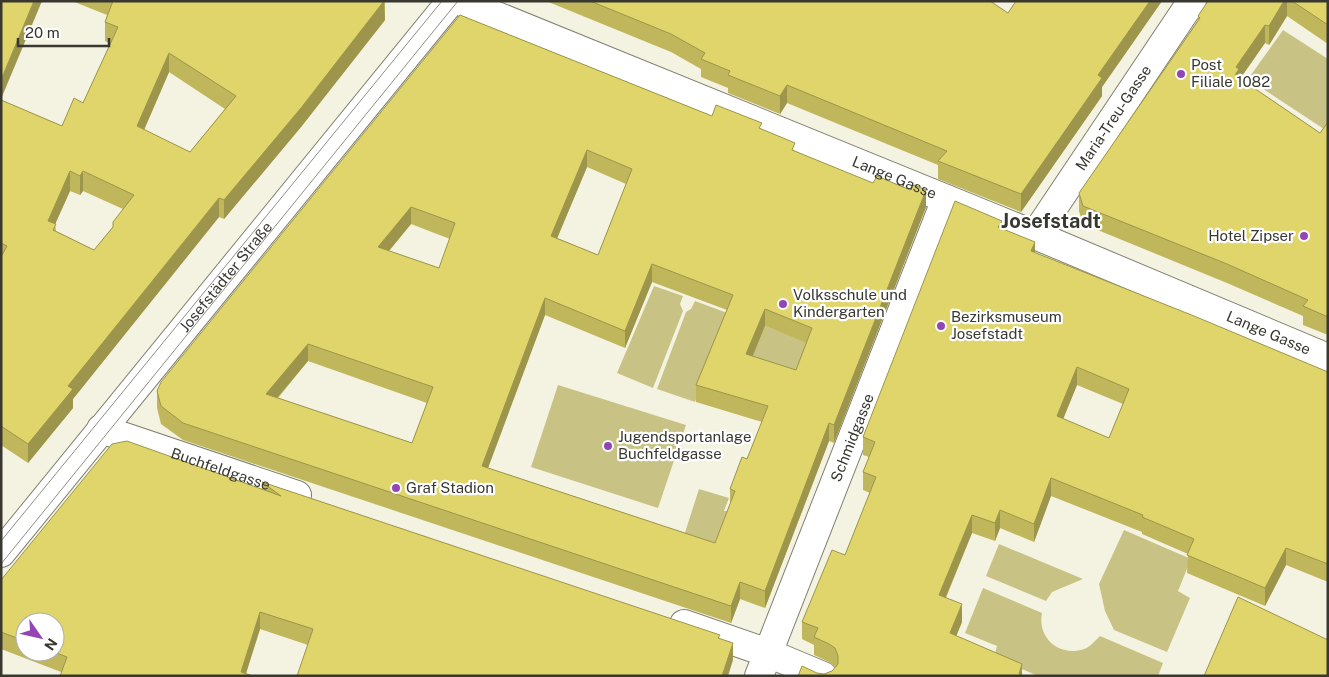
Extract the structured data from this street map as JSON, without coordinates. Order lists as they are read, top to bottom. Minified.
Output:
{"streets":{"street":["Maria-Treu-Gasse","Lange Gasse","Josefstädter Straße","Schmidgasse","Buchfeldgasse"]},"crossings":[["Maria-Treu-Gasse","Lange Gasse"],["Lange Gasse","Schmidgasse"],["Josefstädter Straße","Buchfeldgasse"]],"districts":["Josefstadt"],"places":["Post Filiale 1082","Hotel Zipser","Volksschule und Kindergarten","Bezirksmuseum Josefstadt","Jugendsportanlage Buchfeldgasse","Graf Stadion"],"scale_bar":"20 m","north":"bottom right"}
